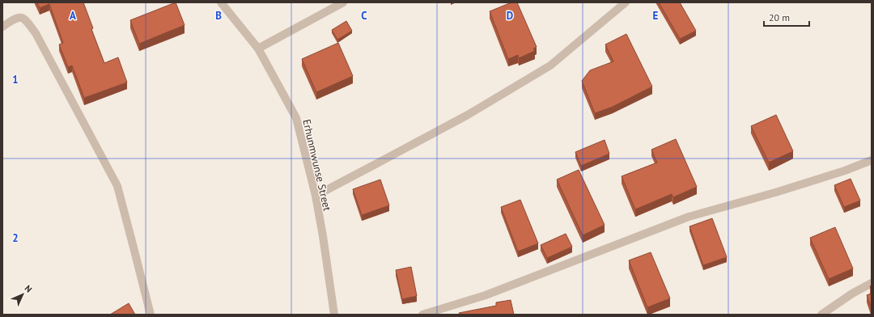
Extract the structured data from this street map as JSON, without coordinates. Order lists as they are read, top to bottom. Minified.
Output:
{"streets":{"street":["Erhunmwunse Street"]},"scale_bar":"20 m","north":"top right","grid":{"columns":["A","B","C","D","E"],"rows":["1","2"]}}
